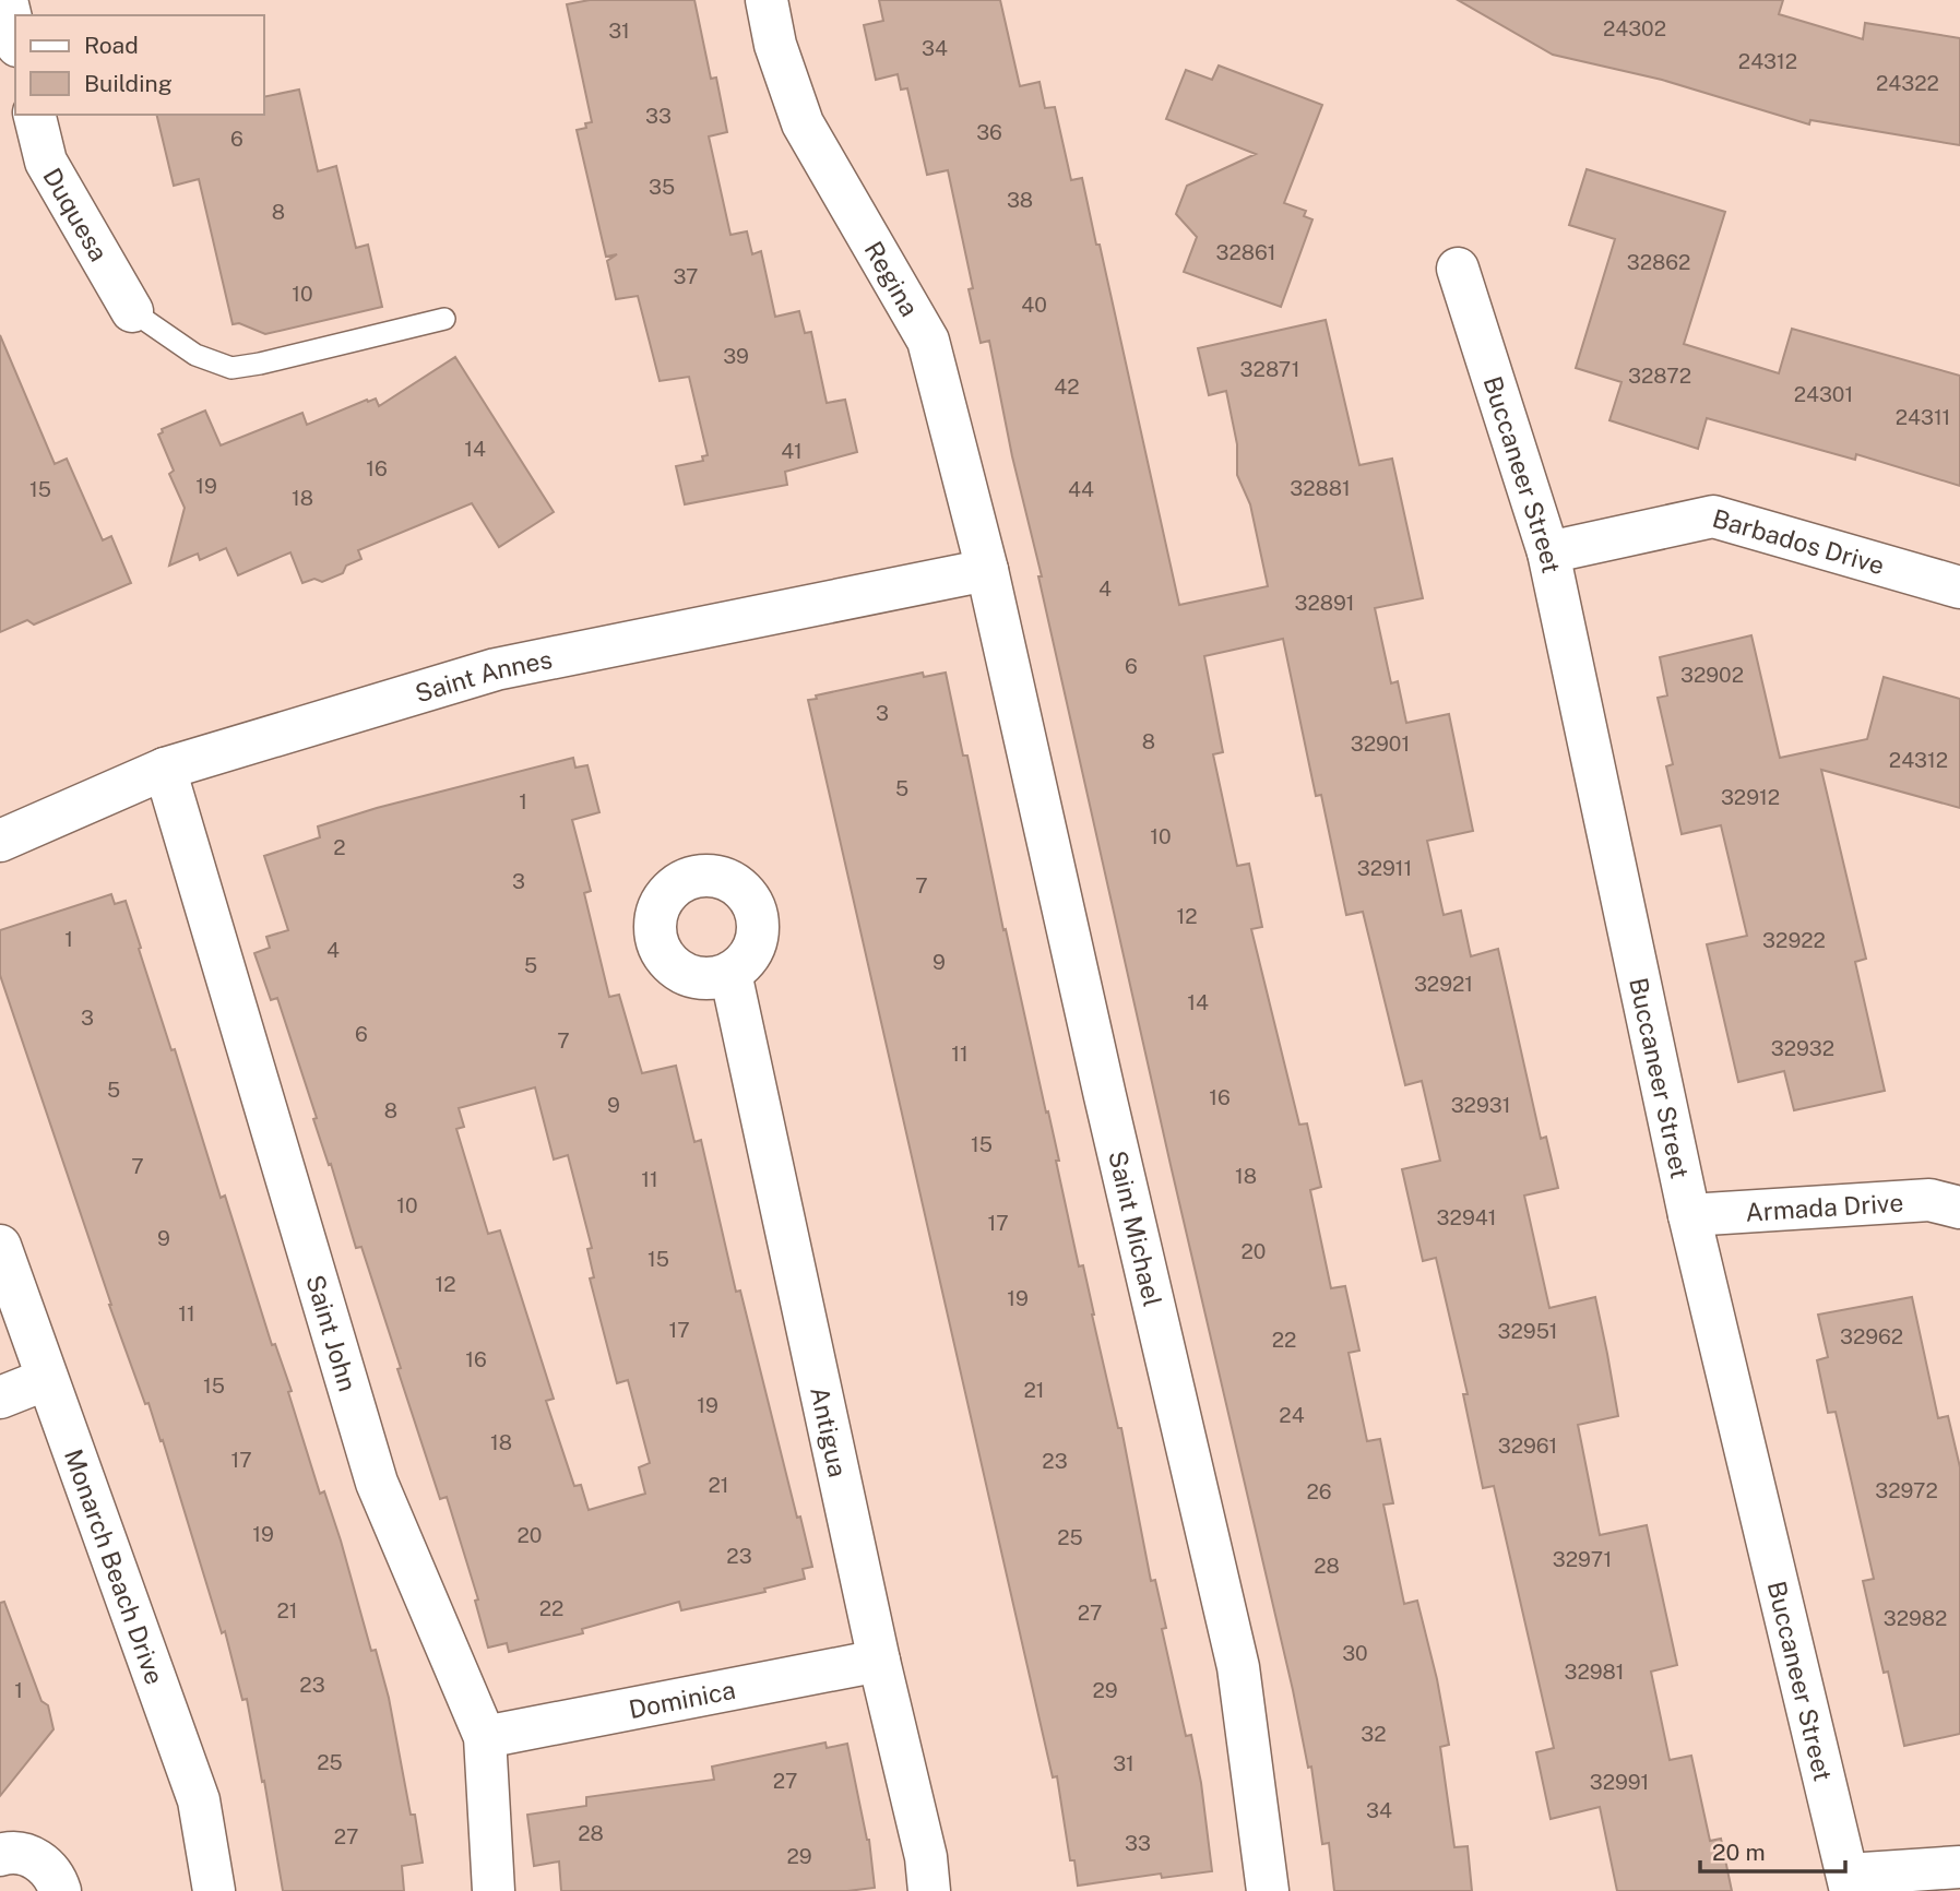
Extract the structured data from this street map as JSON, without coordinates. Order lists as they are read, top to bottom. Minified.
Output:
{"streets":{"street":["Duquesa","Regina","Buccaneer Street","Barbados Drive","Saint Annes","Armada Drive","Saint Michael","Saint John","Antigua","Monarch Beach Drive","Dominica"]},"crossings":[["Regina","Saint Annes"],["Regina","Saint Michael"],["Buccaneer Street","Barbados Drive"],["Buccaneer Street","Armada Drive"],["Saint Annes","Saint Michael"],["Saint Annes","Saint John"],["Saint John","Dominica"],["Antigua","Dominica"]],"house_numbers":["24302","31","34","24312","24322","33","36","6","35","38","8","32861","32862","37","10","40","39","32871","32872","42","24301","24311","14","41","16","19","32881","15","44","18","4","32891","6","32902","3","8","32901","24312","5","32912","1","10","2","32911","3","7","12","1","32922","4","9","5","32921","14","3","6","7","32932","11","5","16","9","32931","8","15","7","18","11","10","32941","17","9","20","15","12","19","11","17","32951","32962","22","16","15","21","19","24","18","32961","17","23","21","32972","26","19","20","25","23","32971","28","22","21","27","32982","30","32981","23","1","29","32","25","31","27","32991","34","28","27","33","29"],"legend":["Road","Building"],"scale_bar":"20 m"}
